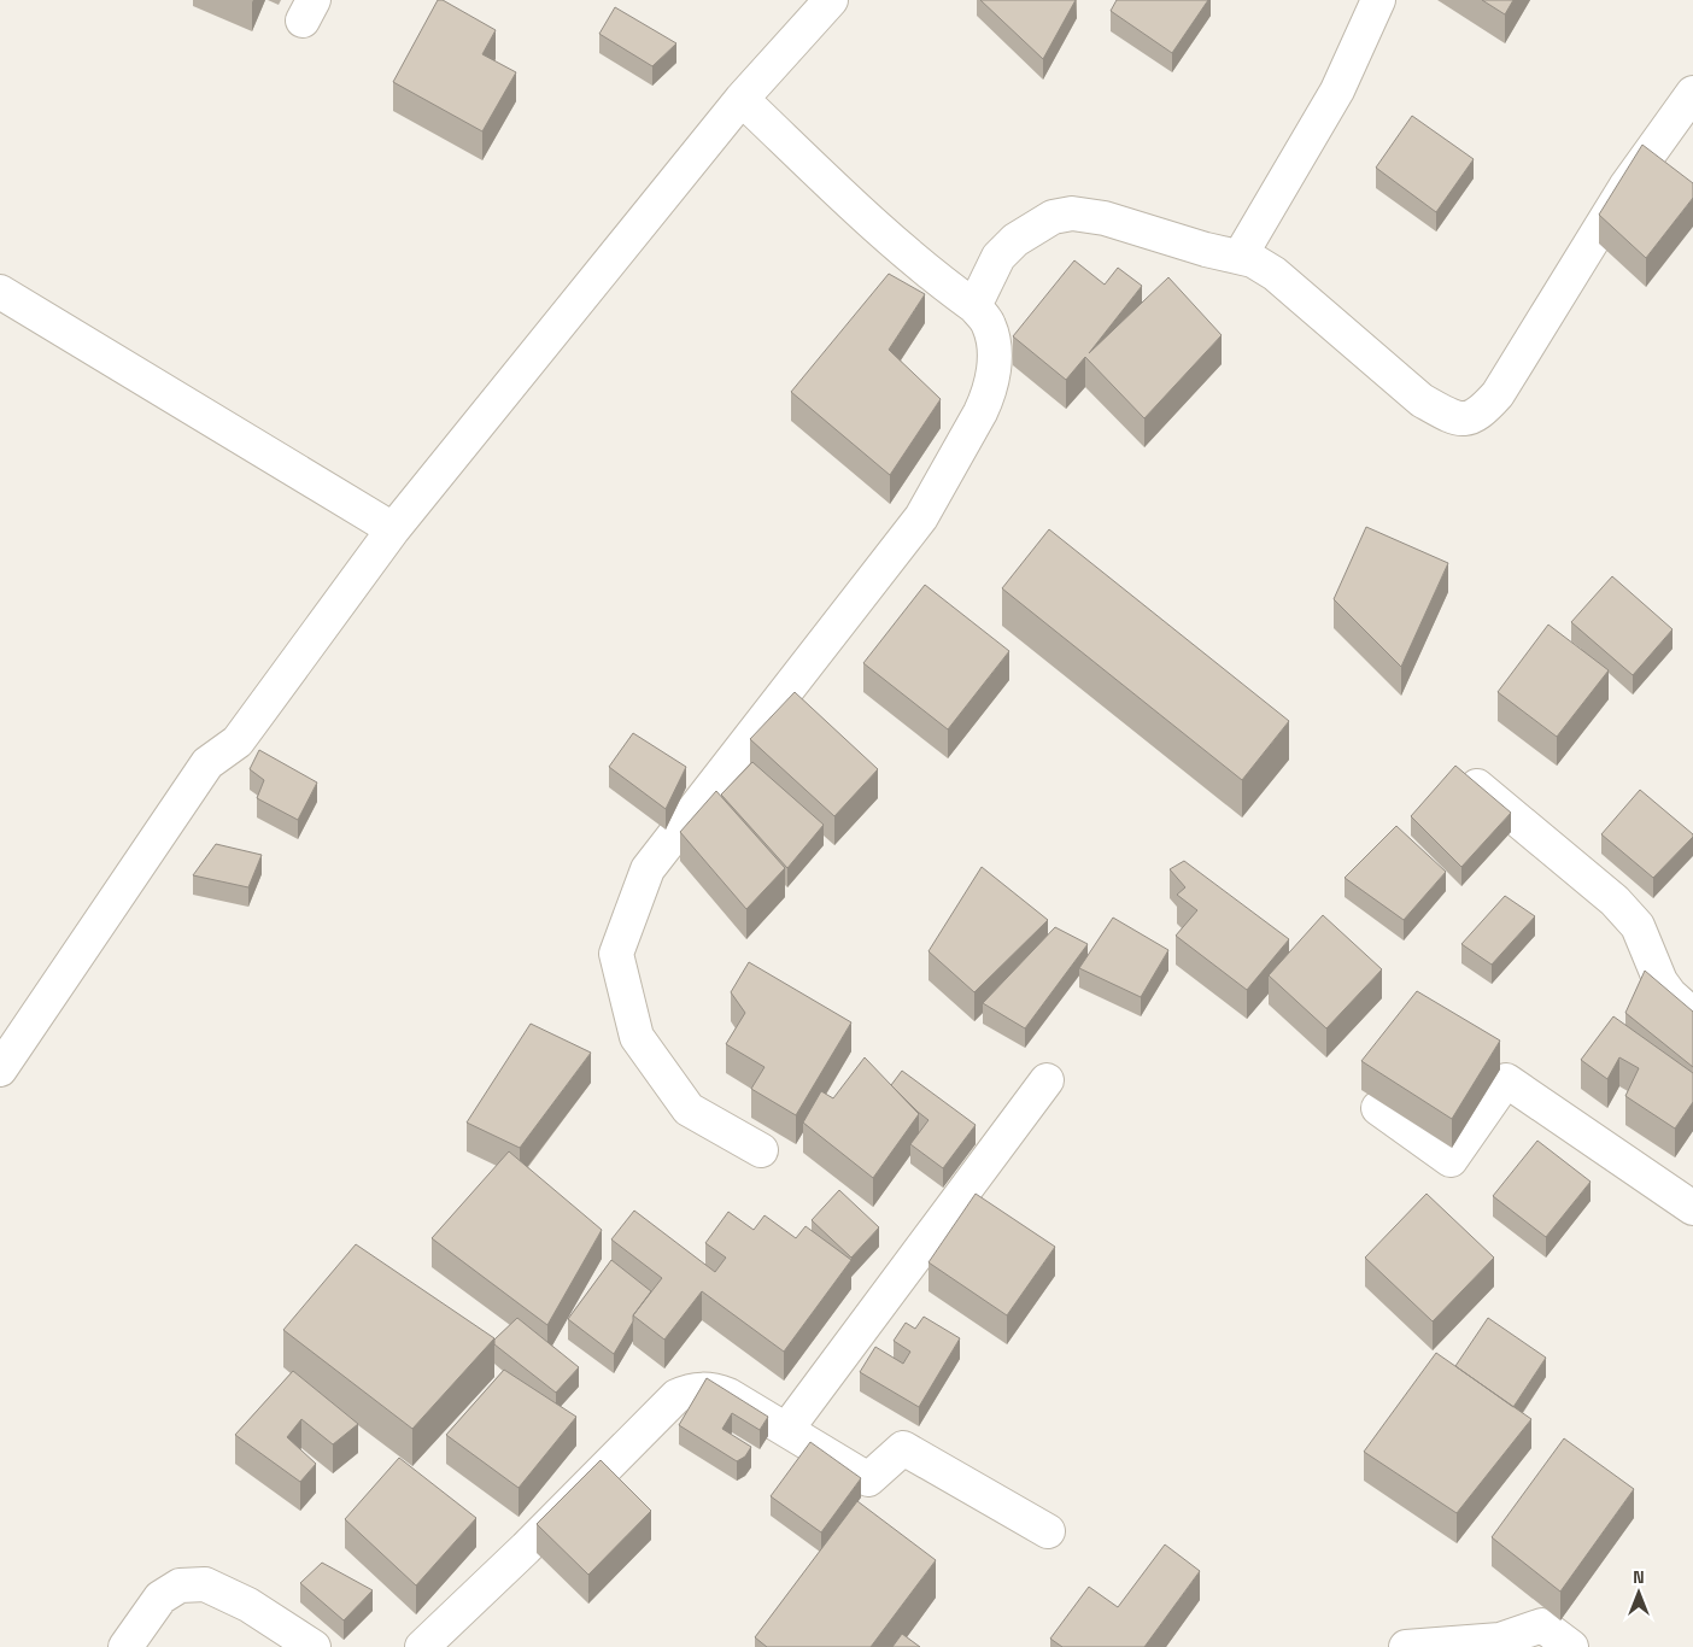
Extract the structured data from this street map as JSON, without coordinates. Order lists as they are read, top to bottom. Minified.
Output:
{"north":"top"}
